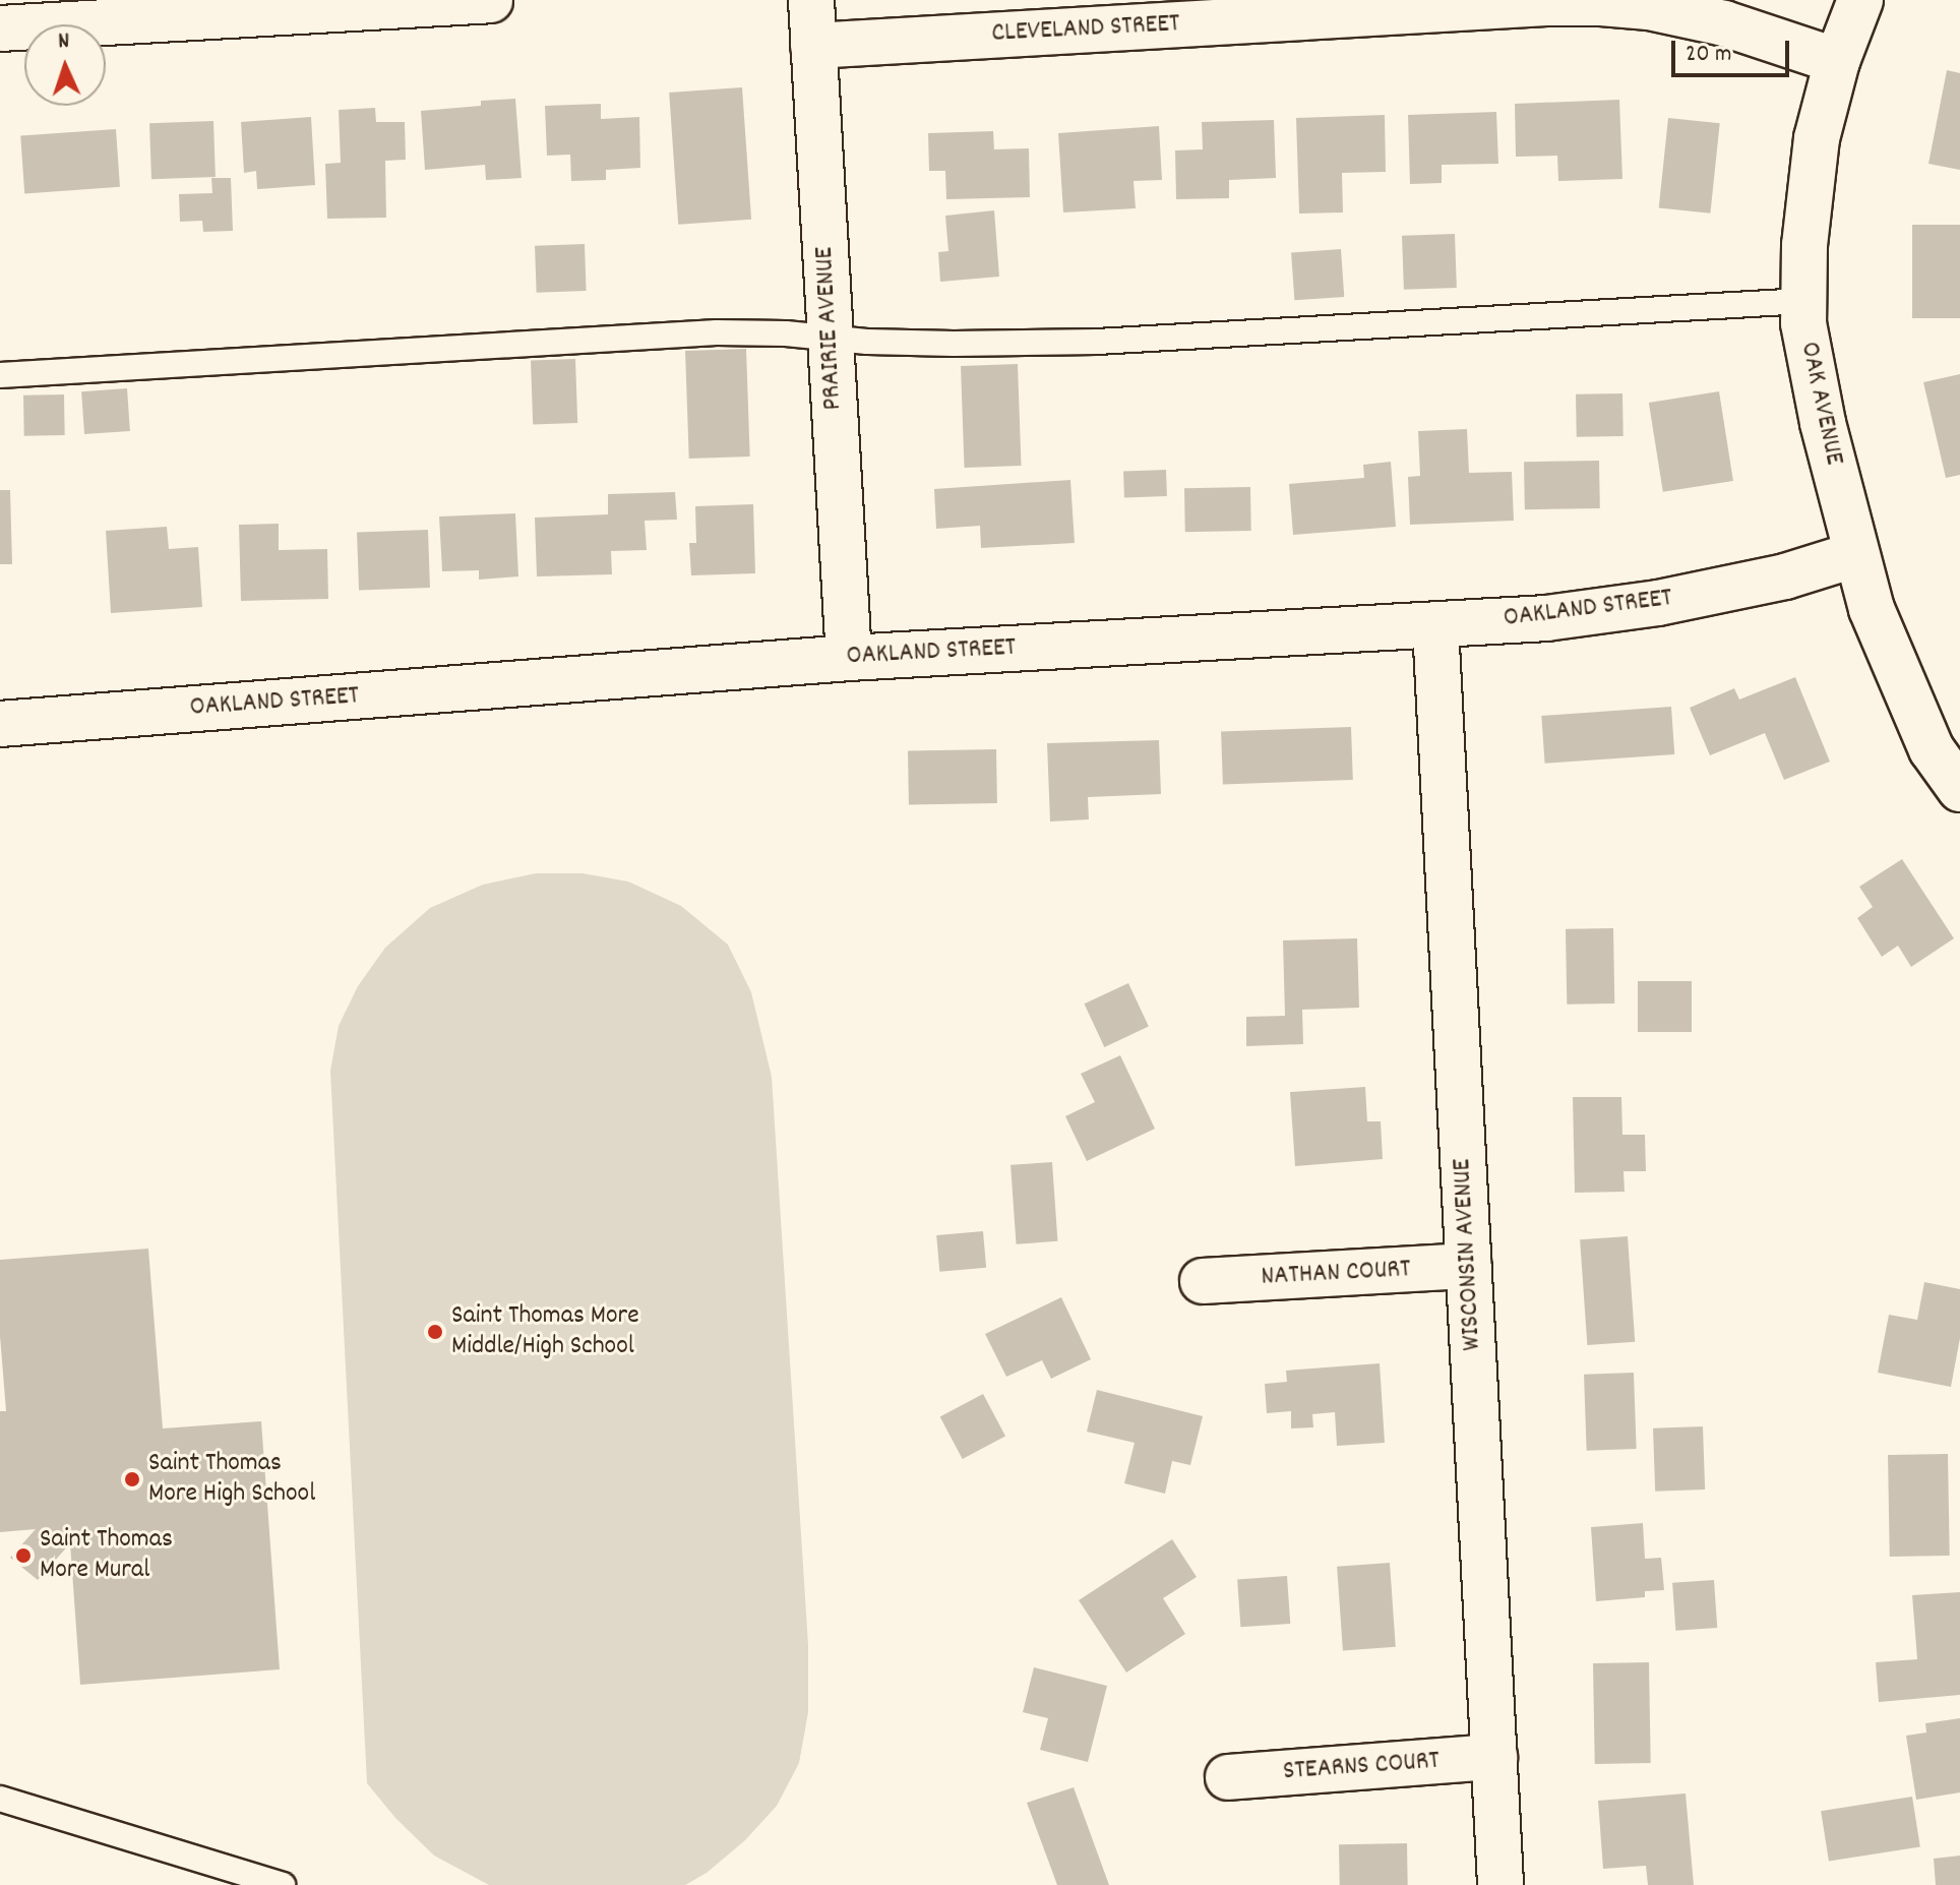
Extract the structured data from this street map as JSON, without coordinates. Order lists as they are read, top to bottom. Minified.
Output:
{"streets":{"street":["CLEVELAND STREET","PRAIRIE AVENUE","OAK AVENUE","OAKLAND STREET","WISCONSIN AVENUE","NATHAN COURT","STEARNS COURT"]},"crossings":[["CLEVELAND STREET","PRAIRIE AVENUE"],["CLEVELAND STREET","OAK AVENUE"],["PRAIRIE AVENUE","OAKLAND STREET"],["OAK AVENUE","OAKLAND STREET"],["OAKLAND STREET","WISCONSIN AVENUE"],["WISCONSIN AVENUE","NATHAN COURT"],["WISCONSIN AVENUE","STEARNS COURT"]],"places":["Saint Thomas More Middle/High School","Saint Thomas More High School","Saint Thomas More Mural"],"scale_bar":"20 m","north":"top"}
